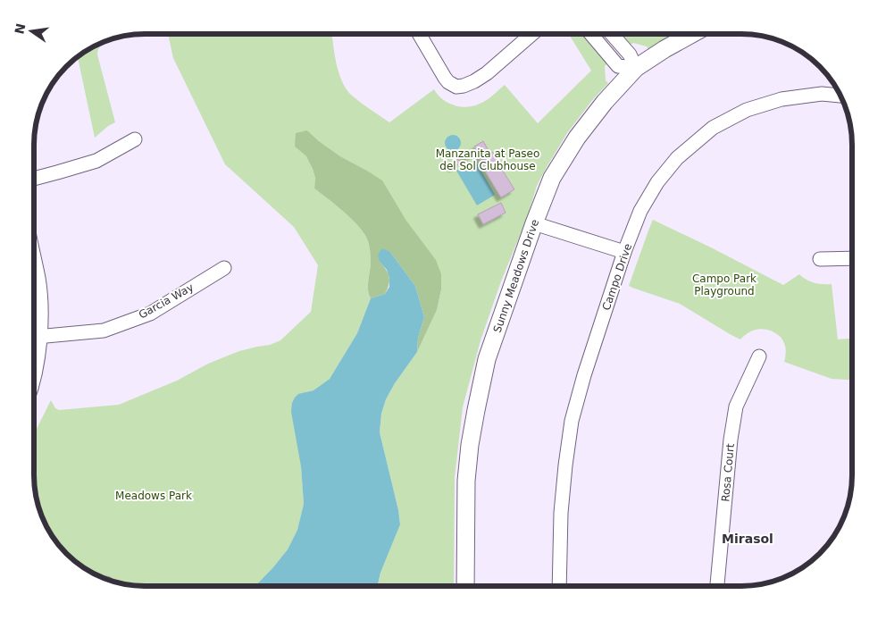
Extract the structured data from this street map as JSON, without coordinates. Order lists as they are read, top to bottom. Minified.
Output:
{"streets":{"street":["Sunny Meadows Drive","Campo Drive","Garcia Way","Rosa Court"]},"districts":["Mirasol"],"parks":["Manzanita at Paseo del Sol Clubhouse","Campo Park Playground","Meadows Park"],"north":"left"}
